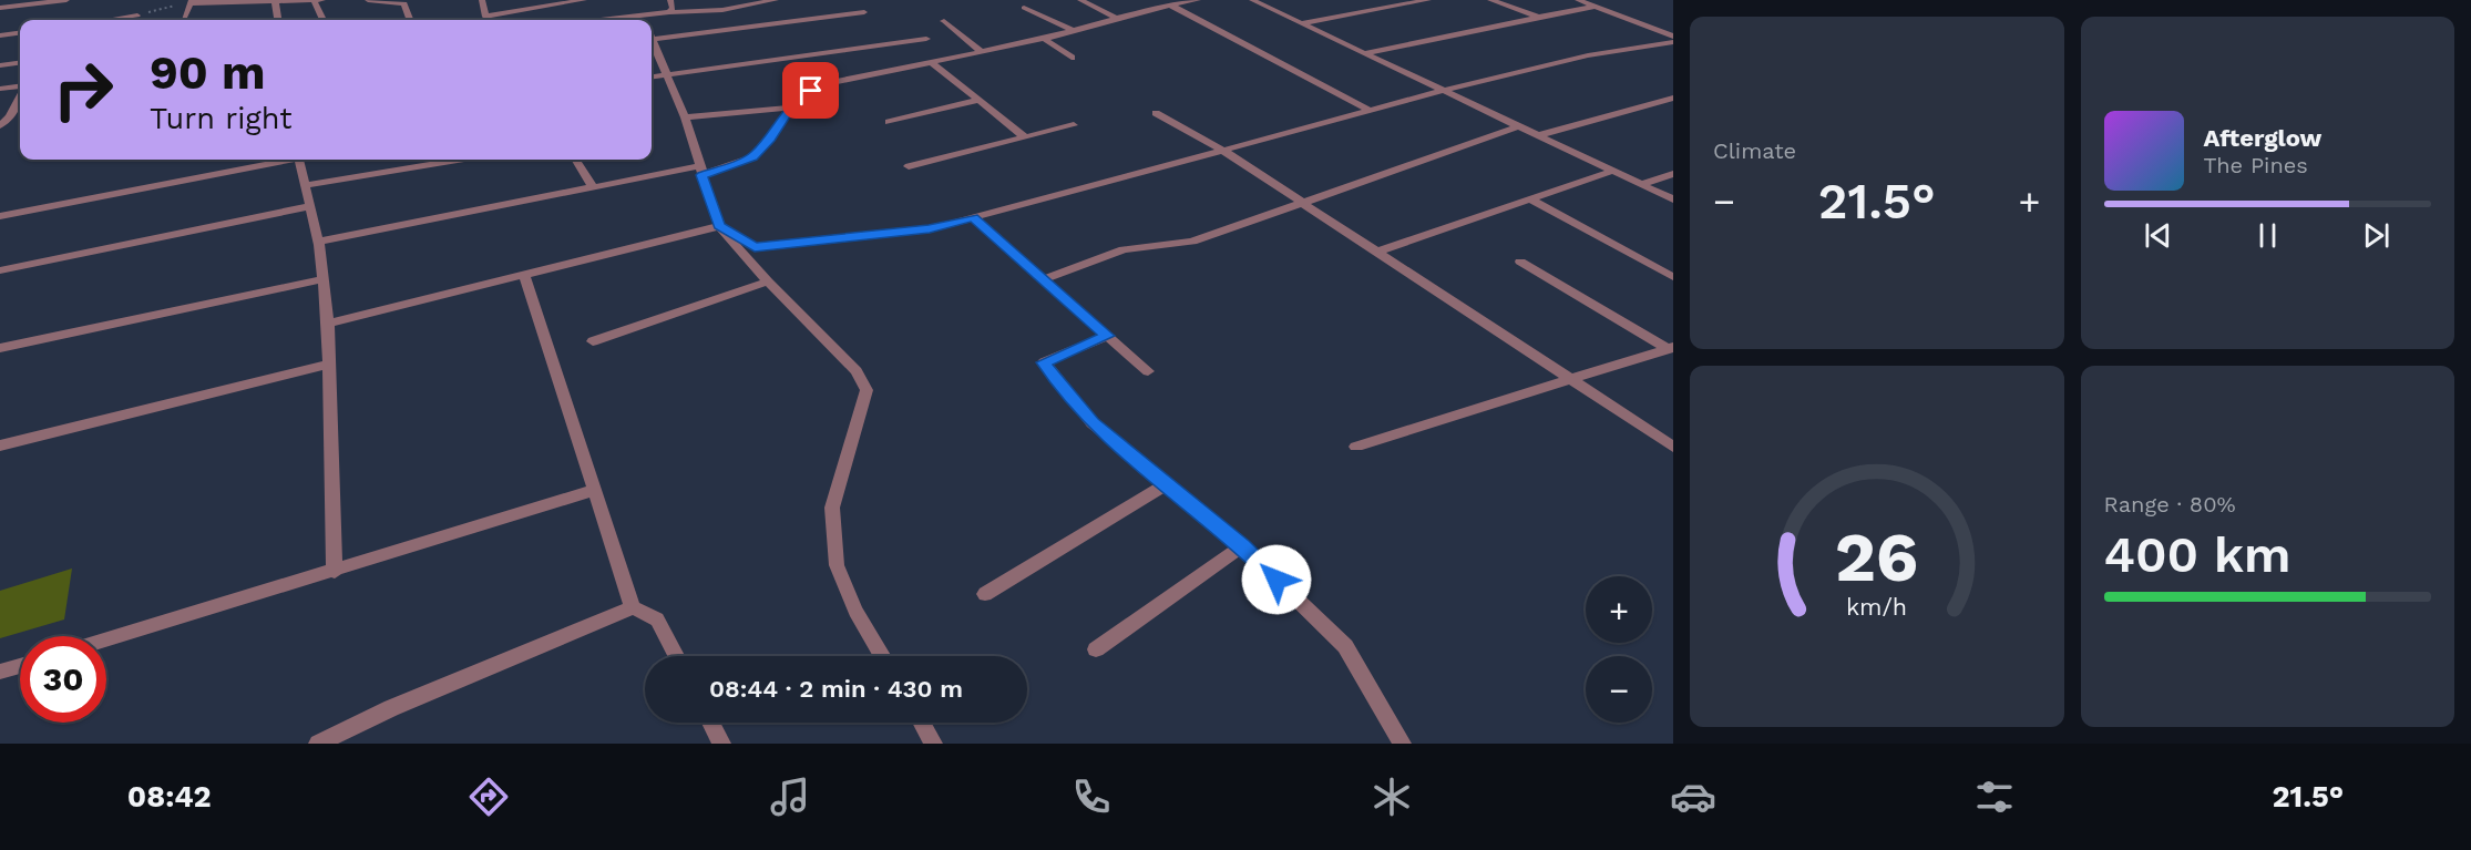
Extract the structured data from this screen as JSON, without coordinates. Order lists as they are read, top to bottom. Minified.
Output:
{"page":{"tile":["Climate",["Range · 80%","400 km"]],"turn":["90 m","Turn right"],"song":["Afterglow","The Pines"],"heat":["−","21.5°","+"],"map_buttons":["+","−"],"limit":"30","trip":"08:44 · 2 min · 430 m","tabs":["08:42","21.5°"],"gauge":["26","km/h"]}}
